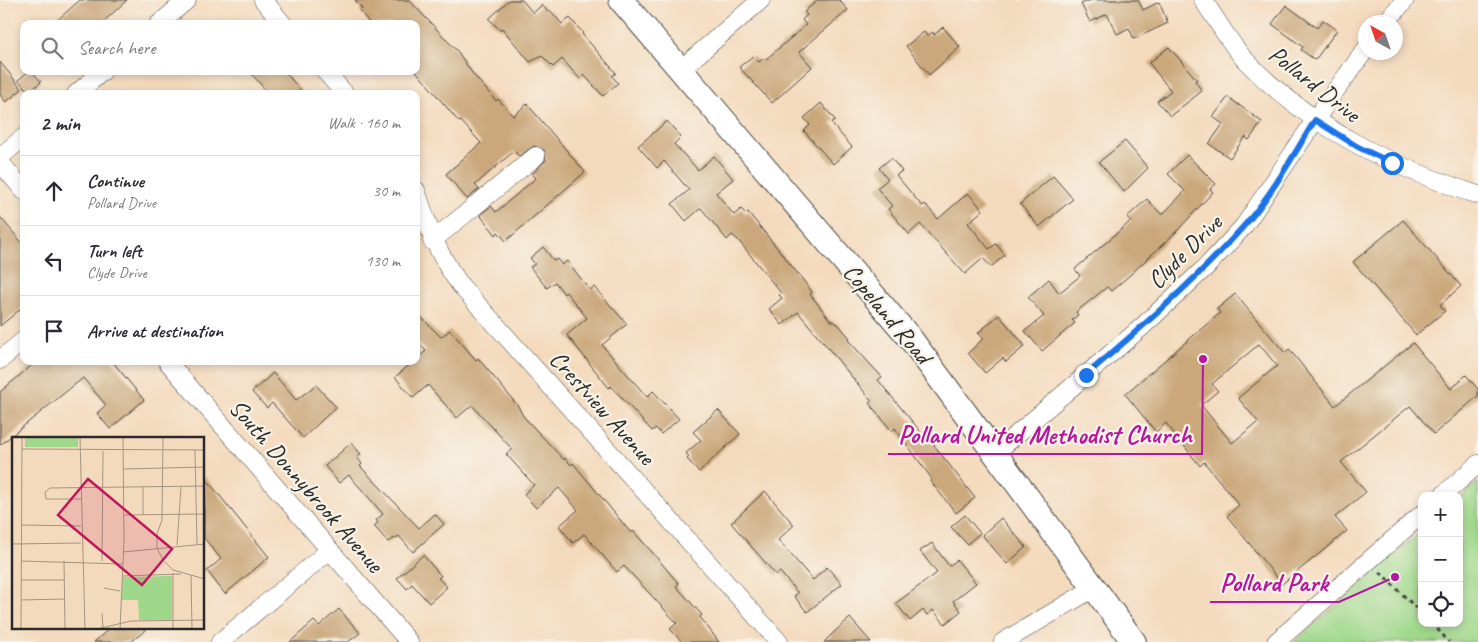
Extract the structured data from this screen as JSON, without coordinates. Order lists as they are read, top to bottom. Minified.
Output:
{"streets":{"street":["Pollard Drive","Clyde Drive","Copeland Road","Crestview Avenue","South Donnybrook Avenue"]},"crossings":[["Pollard Drive","Clyde Drive"],["Clyde Drive","Copeland Road"]],"places":["Pollard United Methodist Church","Pollard Park"],"north":"top left","page":{"search":"Search here","heading":["2 min","Walk · 160 m"],"list":[["Continue","Pollard Drive","30 m"],["Turn left","Clyde Drive","130 m"],"Arrive at destination"],"map_buttons":["+","−"]}}
